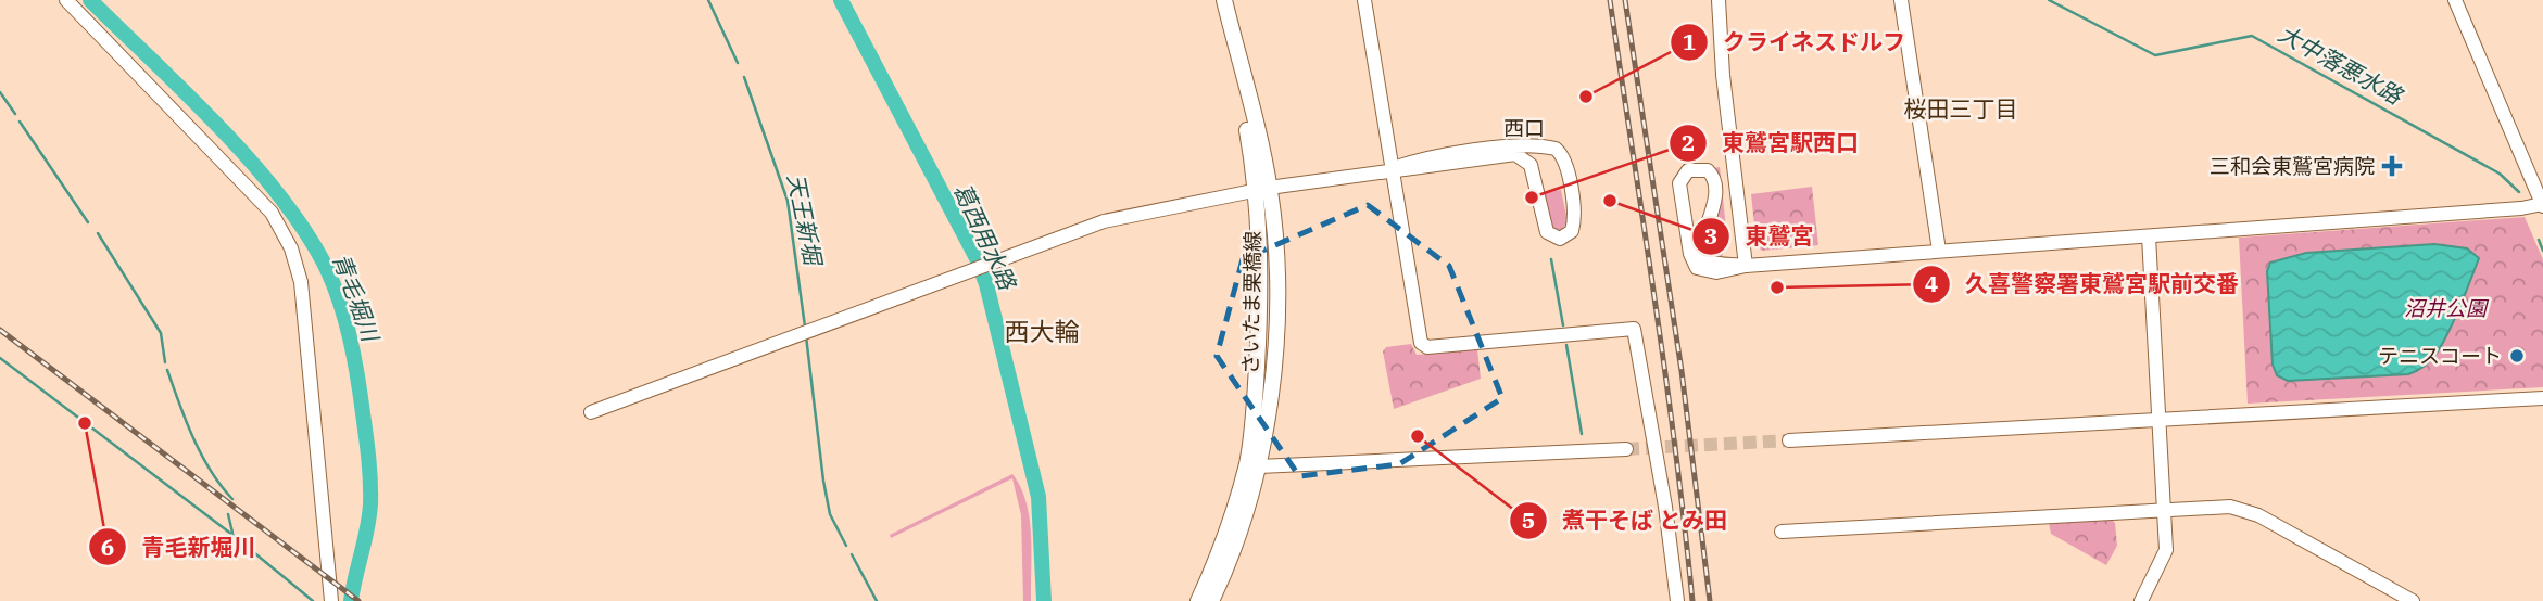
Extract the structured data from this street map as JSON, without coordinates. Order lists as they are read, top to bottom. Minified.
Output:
{"streets":{"main road":["さいたま栗橋線"],"street":["西口"]},"districts":["桜田三丁目","西大輪"],"water":["大中落悪水路","天王新堀","葛西用水路","青毛堀川"],"parks":["沼井公園"],"places":{"other":["クライネスドルフ","東鷲宮駅西口","東鷲宮","久喜警察署東鷲宮駅前交番","テニスコート","青毛新堀川","煮干そば とみ田"],"health":["三和会東鷲宮病院"]}}
